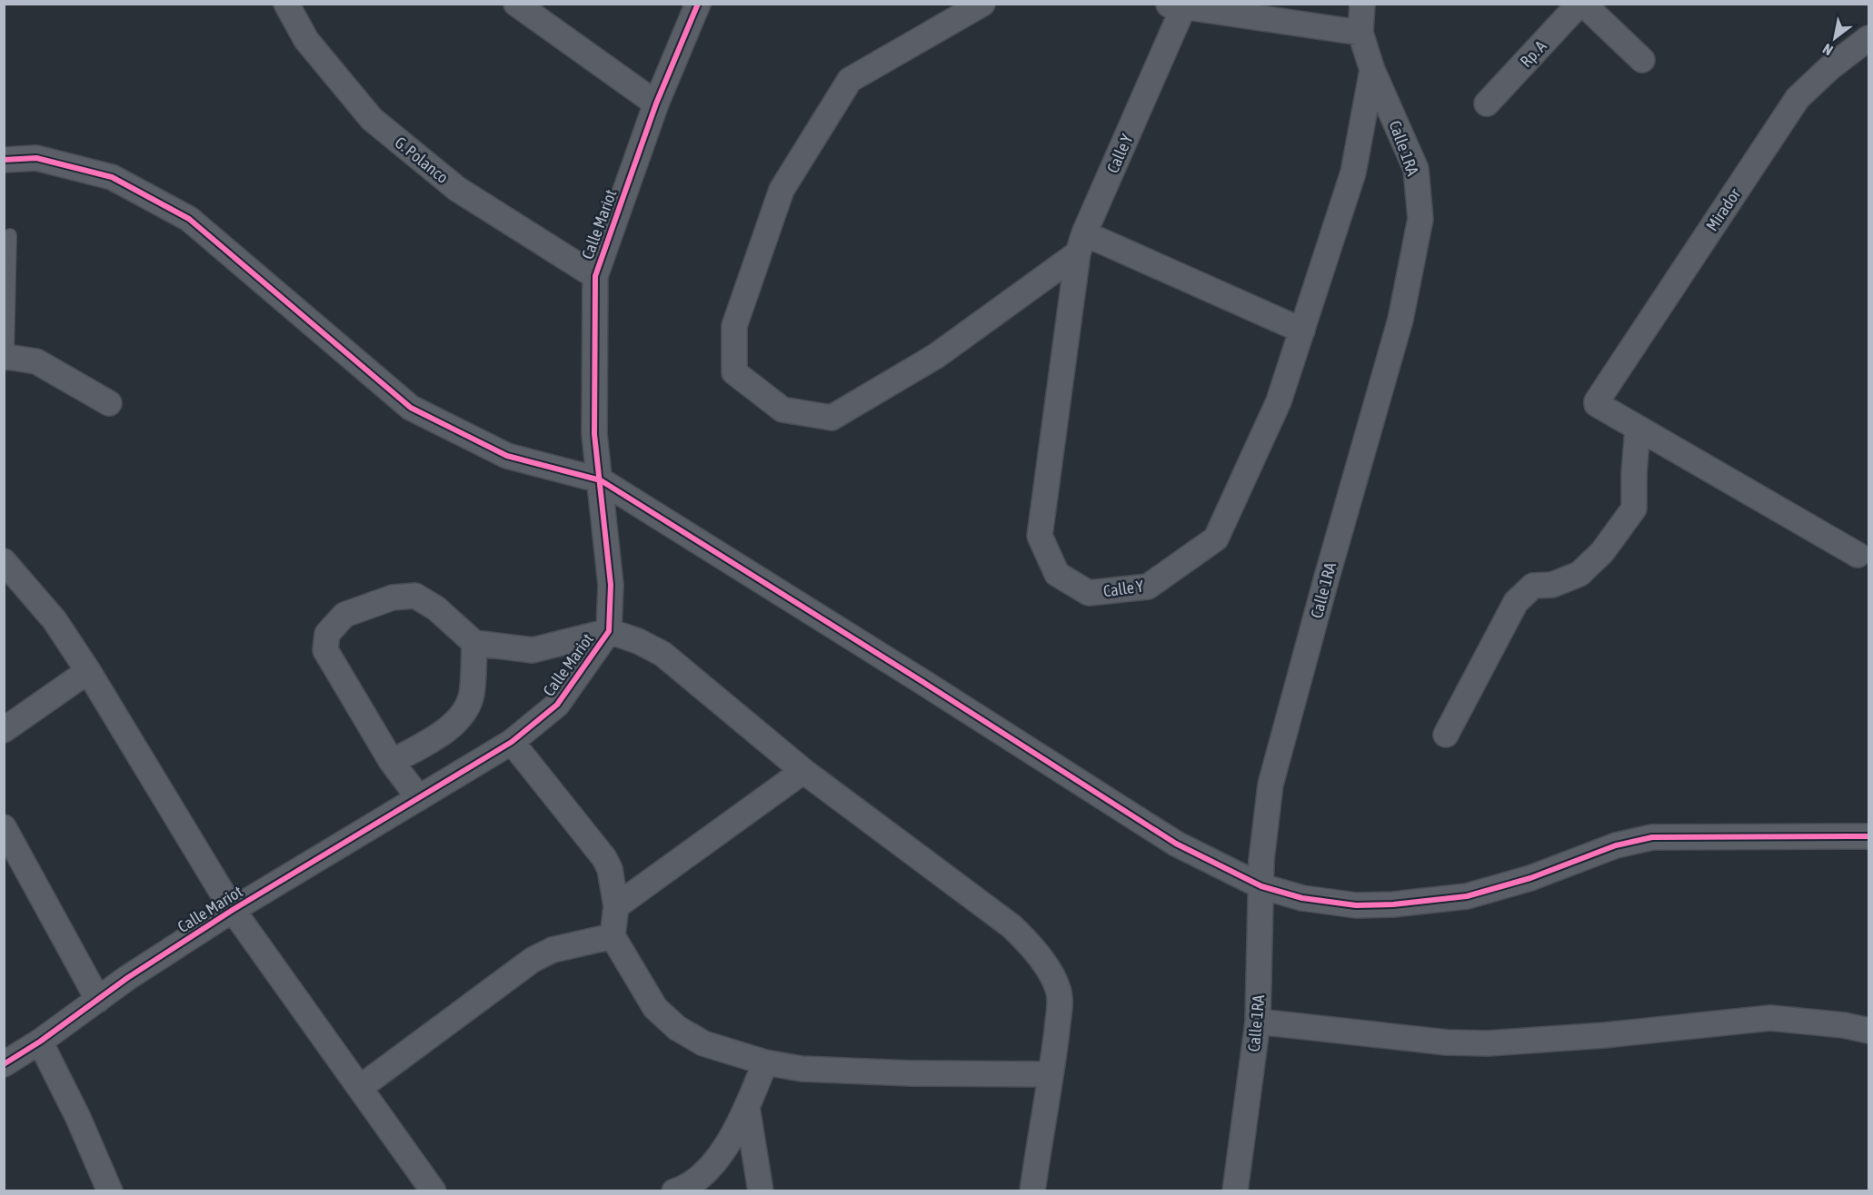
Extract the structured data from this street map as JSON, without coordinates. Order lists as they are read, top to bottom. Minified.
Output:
{"streets":{"street":["Rp. A","Calle 1RA","Calle Y","G. Polanco","Mirador","Calle Mariot"]},"crossings":[["Calle 1RA","Calle Y"],["G. Polanco","Calle Mariot"]],"north":"bottom left"}
